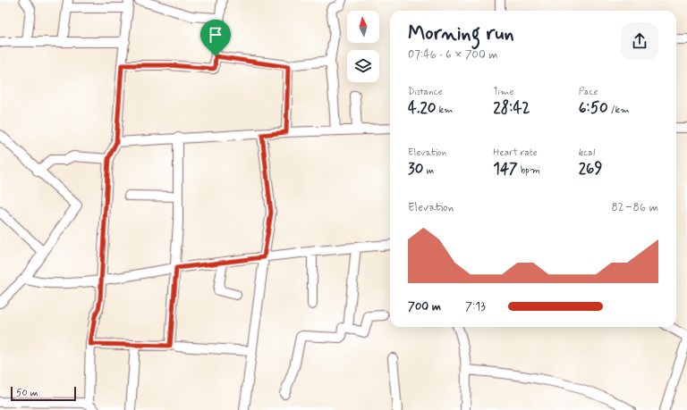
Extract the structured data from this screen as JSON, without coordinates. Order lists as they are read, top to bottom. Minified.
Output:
{"scale_bar":"50 m","north":"top","page":{"heading":["Morning run","07:46 · 6 × 700 m"],"stats":[["Distance","4.20 km"],["Time","28:42"],["Pace","6:50 /km"],["Elevation","30 m"],["Heart rate","147 bpm"],["kcal","269"]],"chart":["Elevation","82–86 m"],"list":[{"name":"700 m","note":"7:13"}],"scale":"50 m"}}
